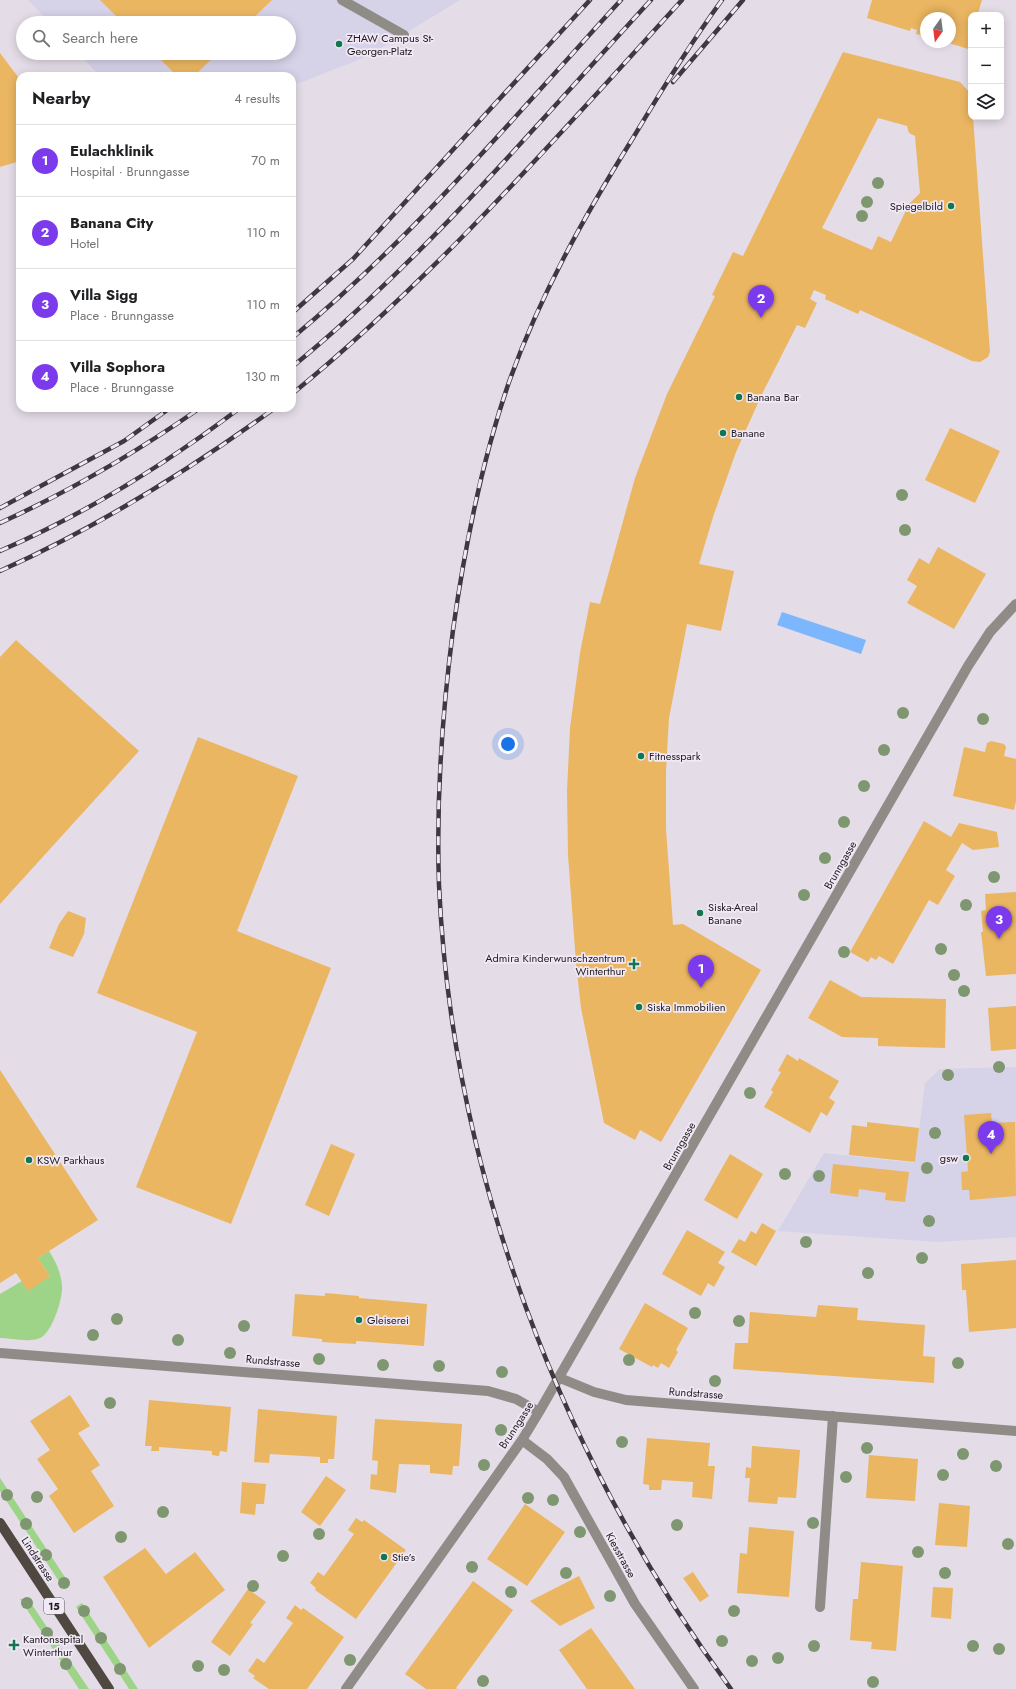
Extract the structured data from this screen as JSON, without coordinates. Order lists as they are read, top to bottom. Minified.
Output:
{"streets":{"main road":["Lindstrasse","15"],"street":["Brunngasse","Rundstrasse","Kiesstrasse"]},"crossings":[["Brunngasse","Rundstrasse"],["Brunngasse","Kiesstrasse"]],"places":{"other":["ZHAW Campus St- Georgen-Platz","Spiegelbild","Banana Bar","Banane","Fitnesspark","Siska-Areal Banane","Siska Immobilien","gsw","KSW Parkhaus","Gleiserei","Stie’s"],"health":["Admira Kinderwunschzentrum Winterthur","Kantonsspital Winterthur"]},"north":"bottom","page":{"map_buttons":["+","−"],"search":"Search here","heading":["Nearby","4 results"],"list":[{"mark":"1","name":"Eulachklinik","note":"Hospital · Brunngasse","value":"70 m"},{"mark":"2","name":"Banana City","note":"Hotel","value":"110 m"},{"mark":"3","name":"Villa Sigg","note":"Place · Brunngasse","value":"110 m"},{"mark":"4","name":"Villa Sophora","note":"Place · Brunngasse","value":"130 m"}],"pins":["2","3","1","4"]}}
